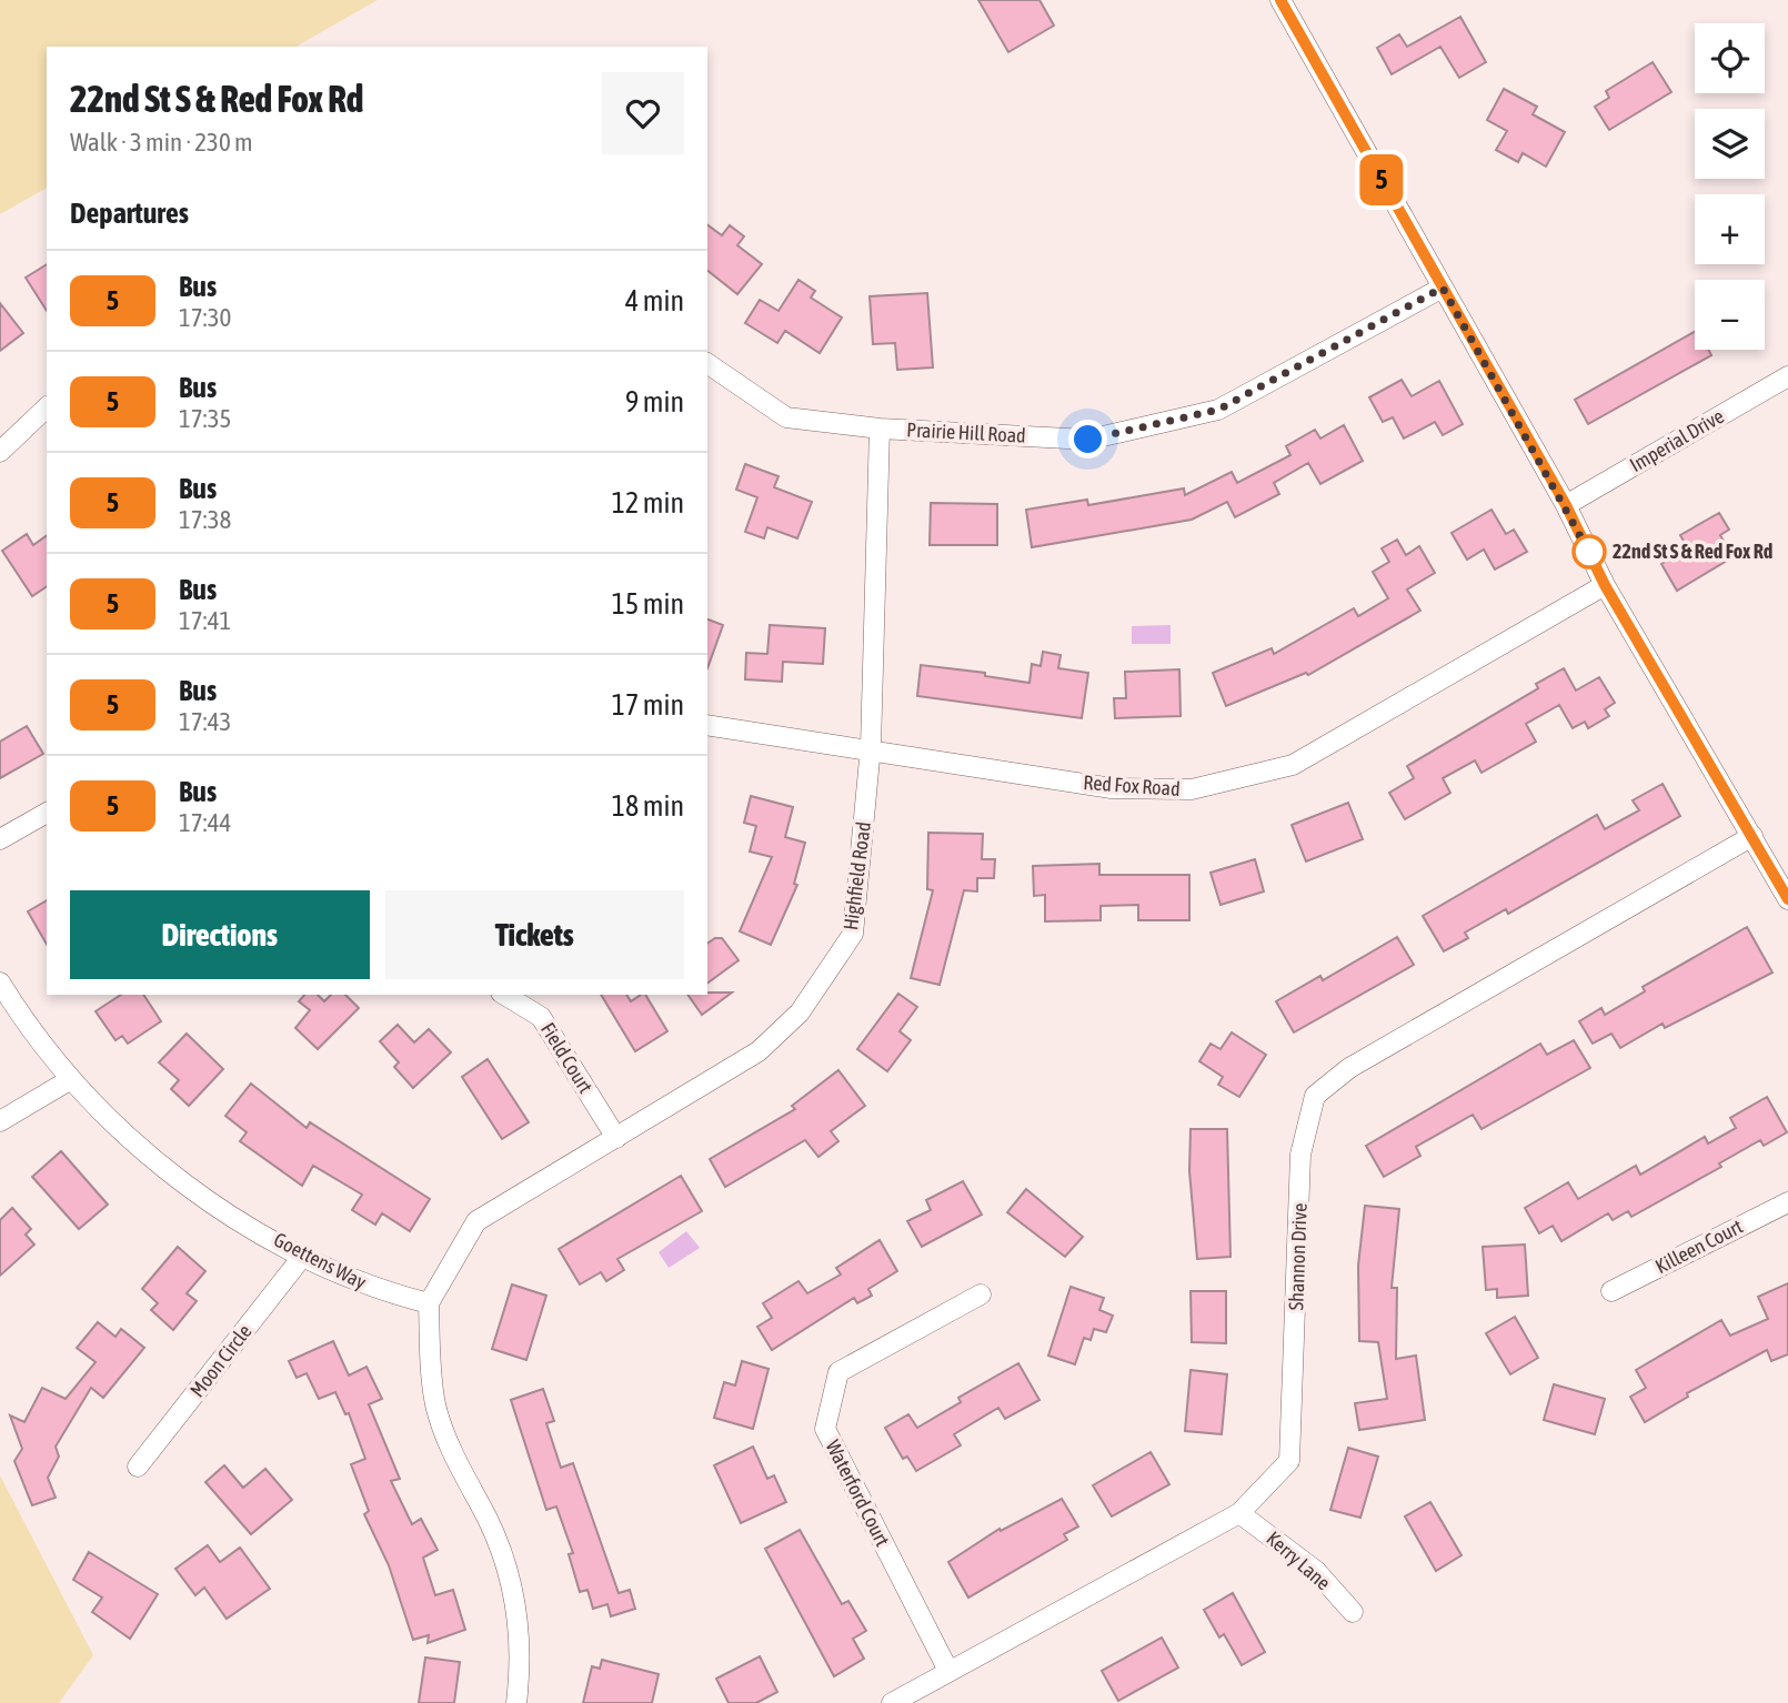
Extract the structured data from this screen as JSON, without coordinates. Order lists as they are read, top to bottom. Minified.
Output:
{"streets":{"street":["Prairie Hill Road","Imperial Drive","Red Fox Road","Highfield Road","Field Court","Killeen Court","Shannon Drive","Goettens Way","Moon Circle","Waterford Court","Kerry Lane"]},"crossings":[["Prairie Hill Road","Highfield Road"],["Red Fox Road","Highfield Road"],["Highfield Road","Field Court"],["Highfield Road","Goettens Way"],["Shannon Drive","Waterford Court"],["Shannon Drive","Kerry Lane"],["Goettens Way","Moon Circle"]],"places":["22nd St S & Red Fox Rd"],"lines":["bus line 5"],"page":{"on_map":"5","map_buttons":["+","−"],"heading":[["22nd St S & Red Fox Rd","Walk · 3 min · 230 m"],"Departures"],"list":[{"mark":"5","name":"Bus","note":"17:30","value":"4 min"},{"mark":"5","name":"Bus","note":"17:35","value":"9 min"},{"mark":"5","name":"Bus","note":"17:38","value":"12 min"},{"mark":"5","name":"Bus","note":"17:41","value":"15 min"},{"mark":"5","name":"Bus","note":"17:43","value":"17 min"},{"mark":"5","name":"Bus","note":"17:44","value":"18 min"}],"buttons":["Directions","Tickets"]}}
